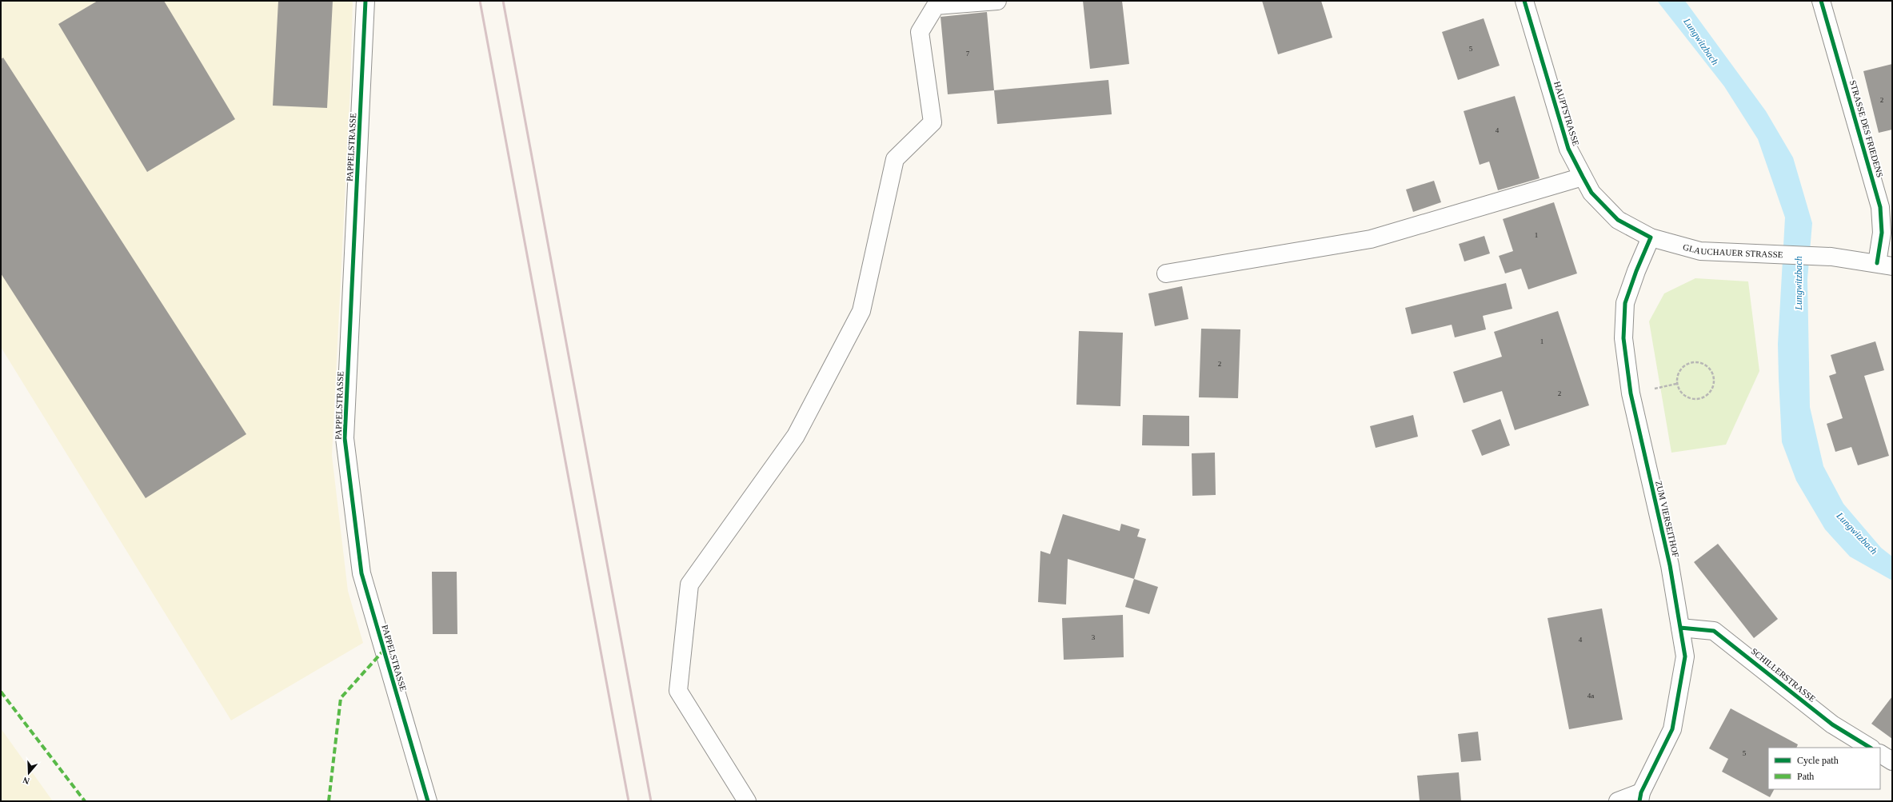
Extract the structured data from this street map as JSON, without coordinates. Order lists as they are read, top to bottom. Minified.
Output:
{"streets":{"street":["HAUPTSTRASSE","STRASSE DES FRIEDENS","PAPPELSTRASSE","GLAUCHAUER STRASSE","ZUM VIERSEITHOF","SCHILLERSTRASSE"]},"crossings":[["HAUPTSTRASSE","GLAUCHAUER STRASSE"],["HAUPTSTRASSE","ZUM VIERSEITHOF"],["STRASSE DES FRIEDENS","GLAUCHAUER STRASSE"],["GLAUCHAUER STRASSE","ZUM VIERSEITHOF"],["ZUM VIERSEITHOF","SCHILLERSTRASSE"]],"water":["Lungwitzbach"],"house_numbers":["5","7","2","4","1","1","2","2","3","4","4a","5"],"legend":["Cycle path","Path"],"north":"bottom"}
